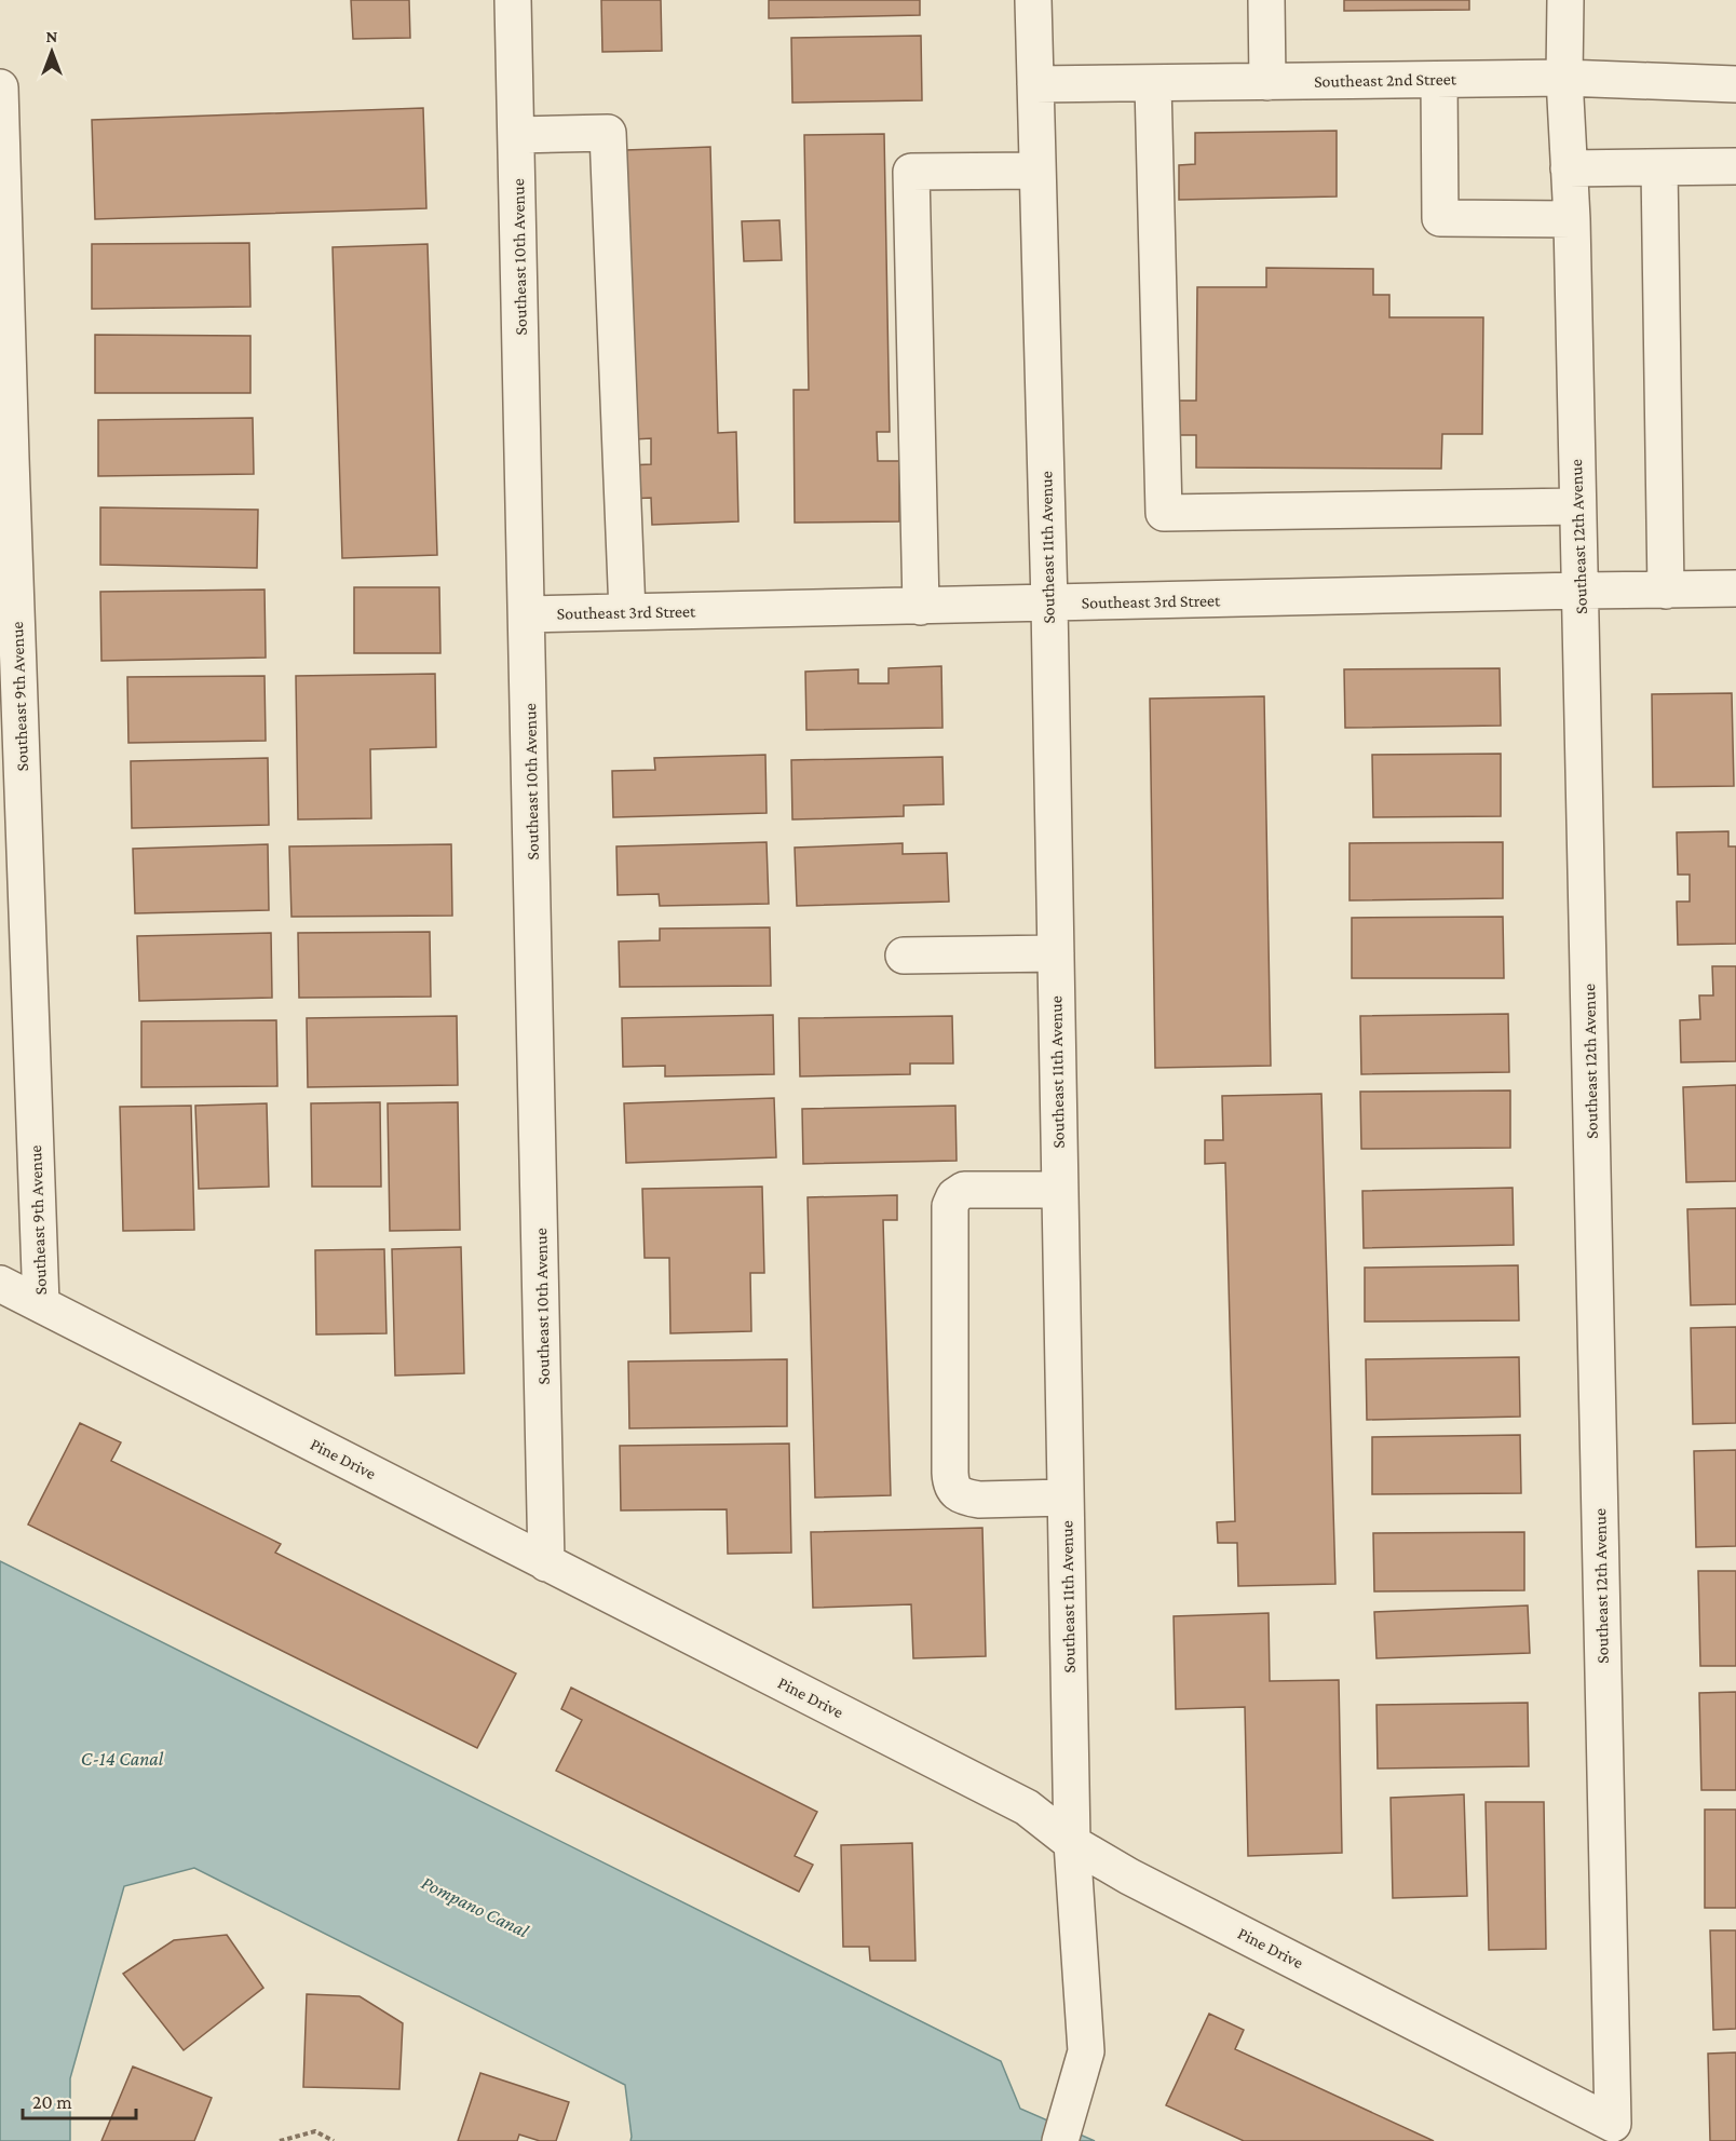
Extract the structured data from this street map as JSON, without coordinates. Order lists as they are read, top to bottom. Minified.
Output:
{"streets":{"street":["Southeast 2nd Street","Southeast 10th Avenue","Southeast 12th Avenue","Southeast 11th Avenue","Southeast 3rd Street","Southeast 9th Avenue","Pine Drive"]},"crossings":[["Southeast 2nd Street","Southeast 12th Avenue"],["Southeast 2nd Street","Southeast 11th Avenue"],["Southeast 10th Avenue","Southeast 3rd Street"],["Southeast 10th Avenue","Pine Drive"],["Southeast 12th Avenue","Southeast 3rd Street"],["Southeast 12th Avenue","Pine Drive"],["Southeast 11th Avenue","Southeast 3rd Street"],["Southeast 11th Avenue","Pine Drive"],["Southeast 9th Avenue","Pine Drive"]],"water":["C-14 Canal","Pompano Canal"],"scale_bar":"20 m","north":"top"}
